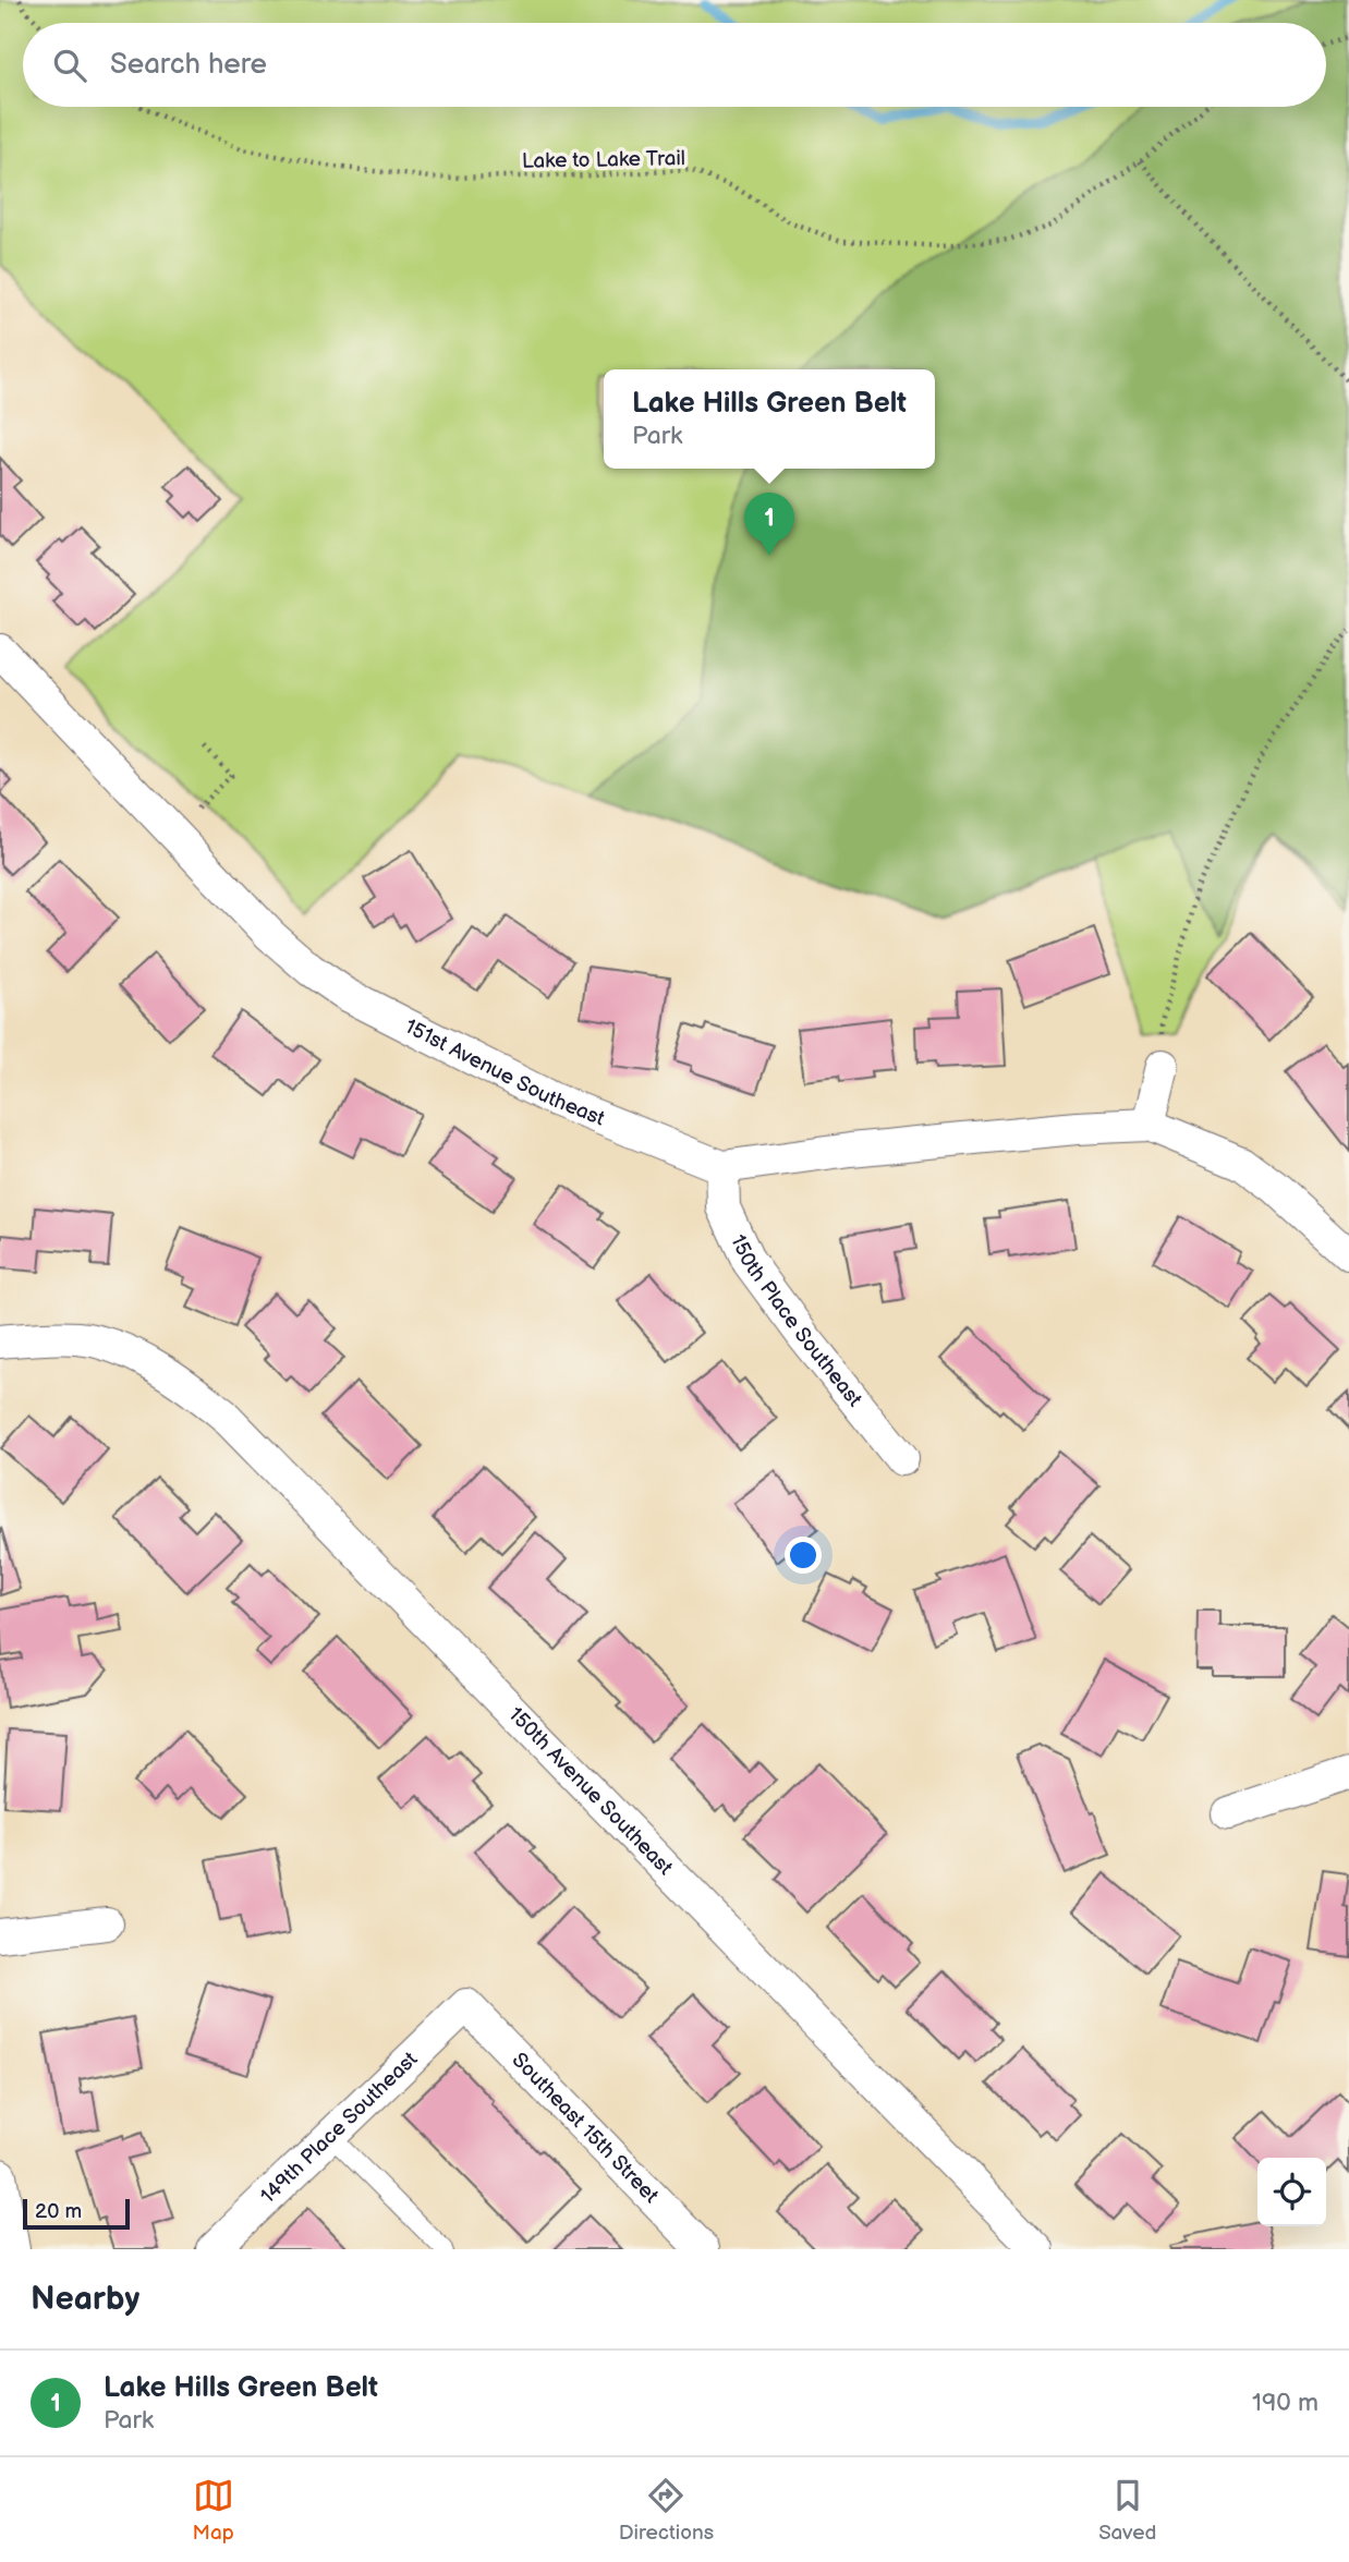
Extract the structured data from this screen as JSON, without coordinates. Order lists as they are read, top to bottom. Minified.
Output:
{"streets":{"street":["151st Avenue Southeast","150th Place Southeast","150th Avenue Southeast","149th Place Southeast","Southeast 15th Street"],"path":["Lake to Lake Trail"]},"crossings":[["151st Avenue Southeast","150th Place Southeast"],["149th Place Southeast","Southeast 15th Street"]],"scale_bar":"20 m","page":{"search":"Search here","popup":["Lake Hills Green Belt","Park"],"pins":"1","scale":"20 m","heading":"Nearby","list":[{"mark":"1","name":"Lake Hills Green Belt","note":"Park","value":"190 m"}],"nav":["Map","Directions","Saved"]}}
